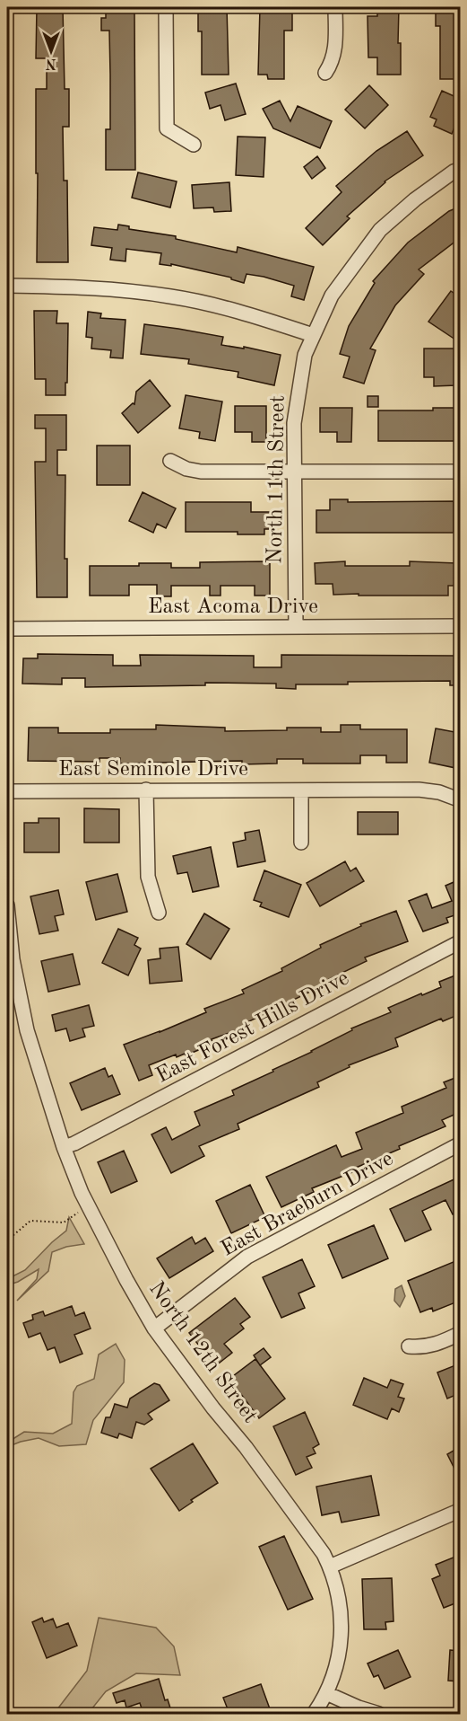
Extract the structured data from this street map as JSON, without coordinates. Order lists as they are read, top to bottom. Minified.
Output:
{"streets":{"street":["North 11th Street","East Acoma Drive","East Seminole Drive","East Forest Hills Drive","East Braeburn Drive","North 12th Street"]},"crossings":[["North 11th Street","East Acoma Drive"],["East Forest Hills Drive","North 12th Street"],["East Braeburn Drive","North 12th Street"]],"north":"bottom"}
